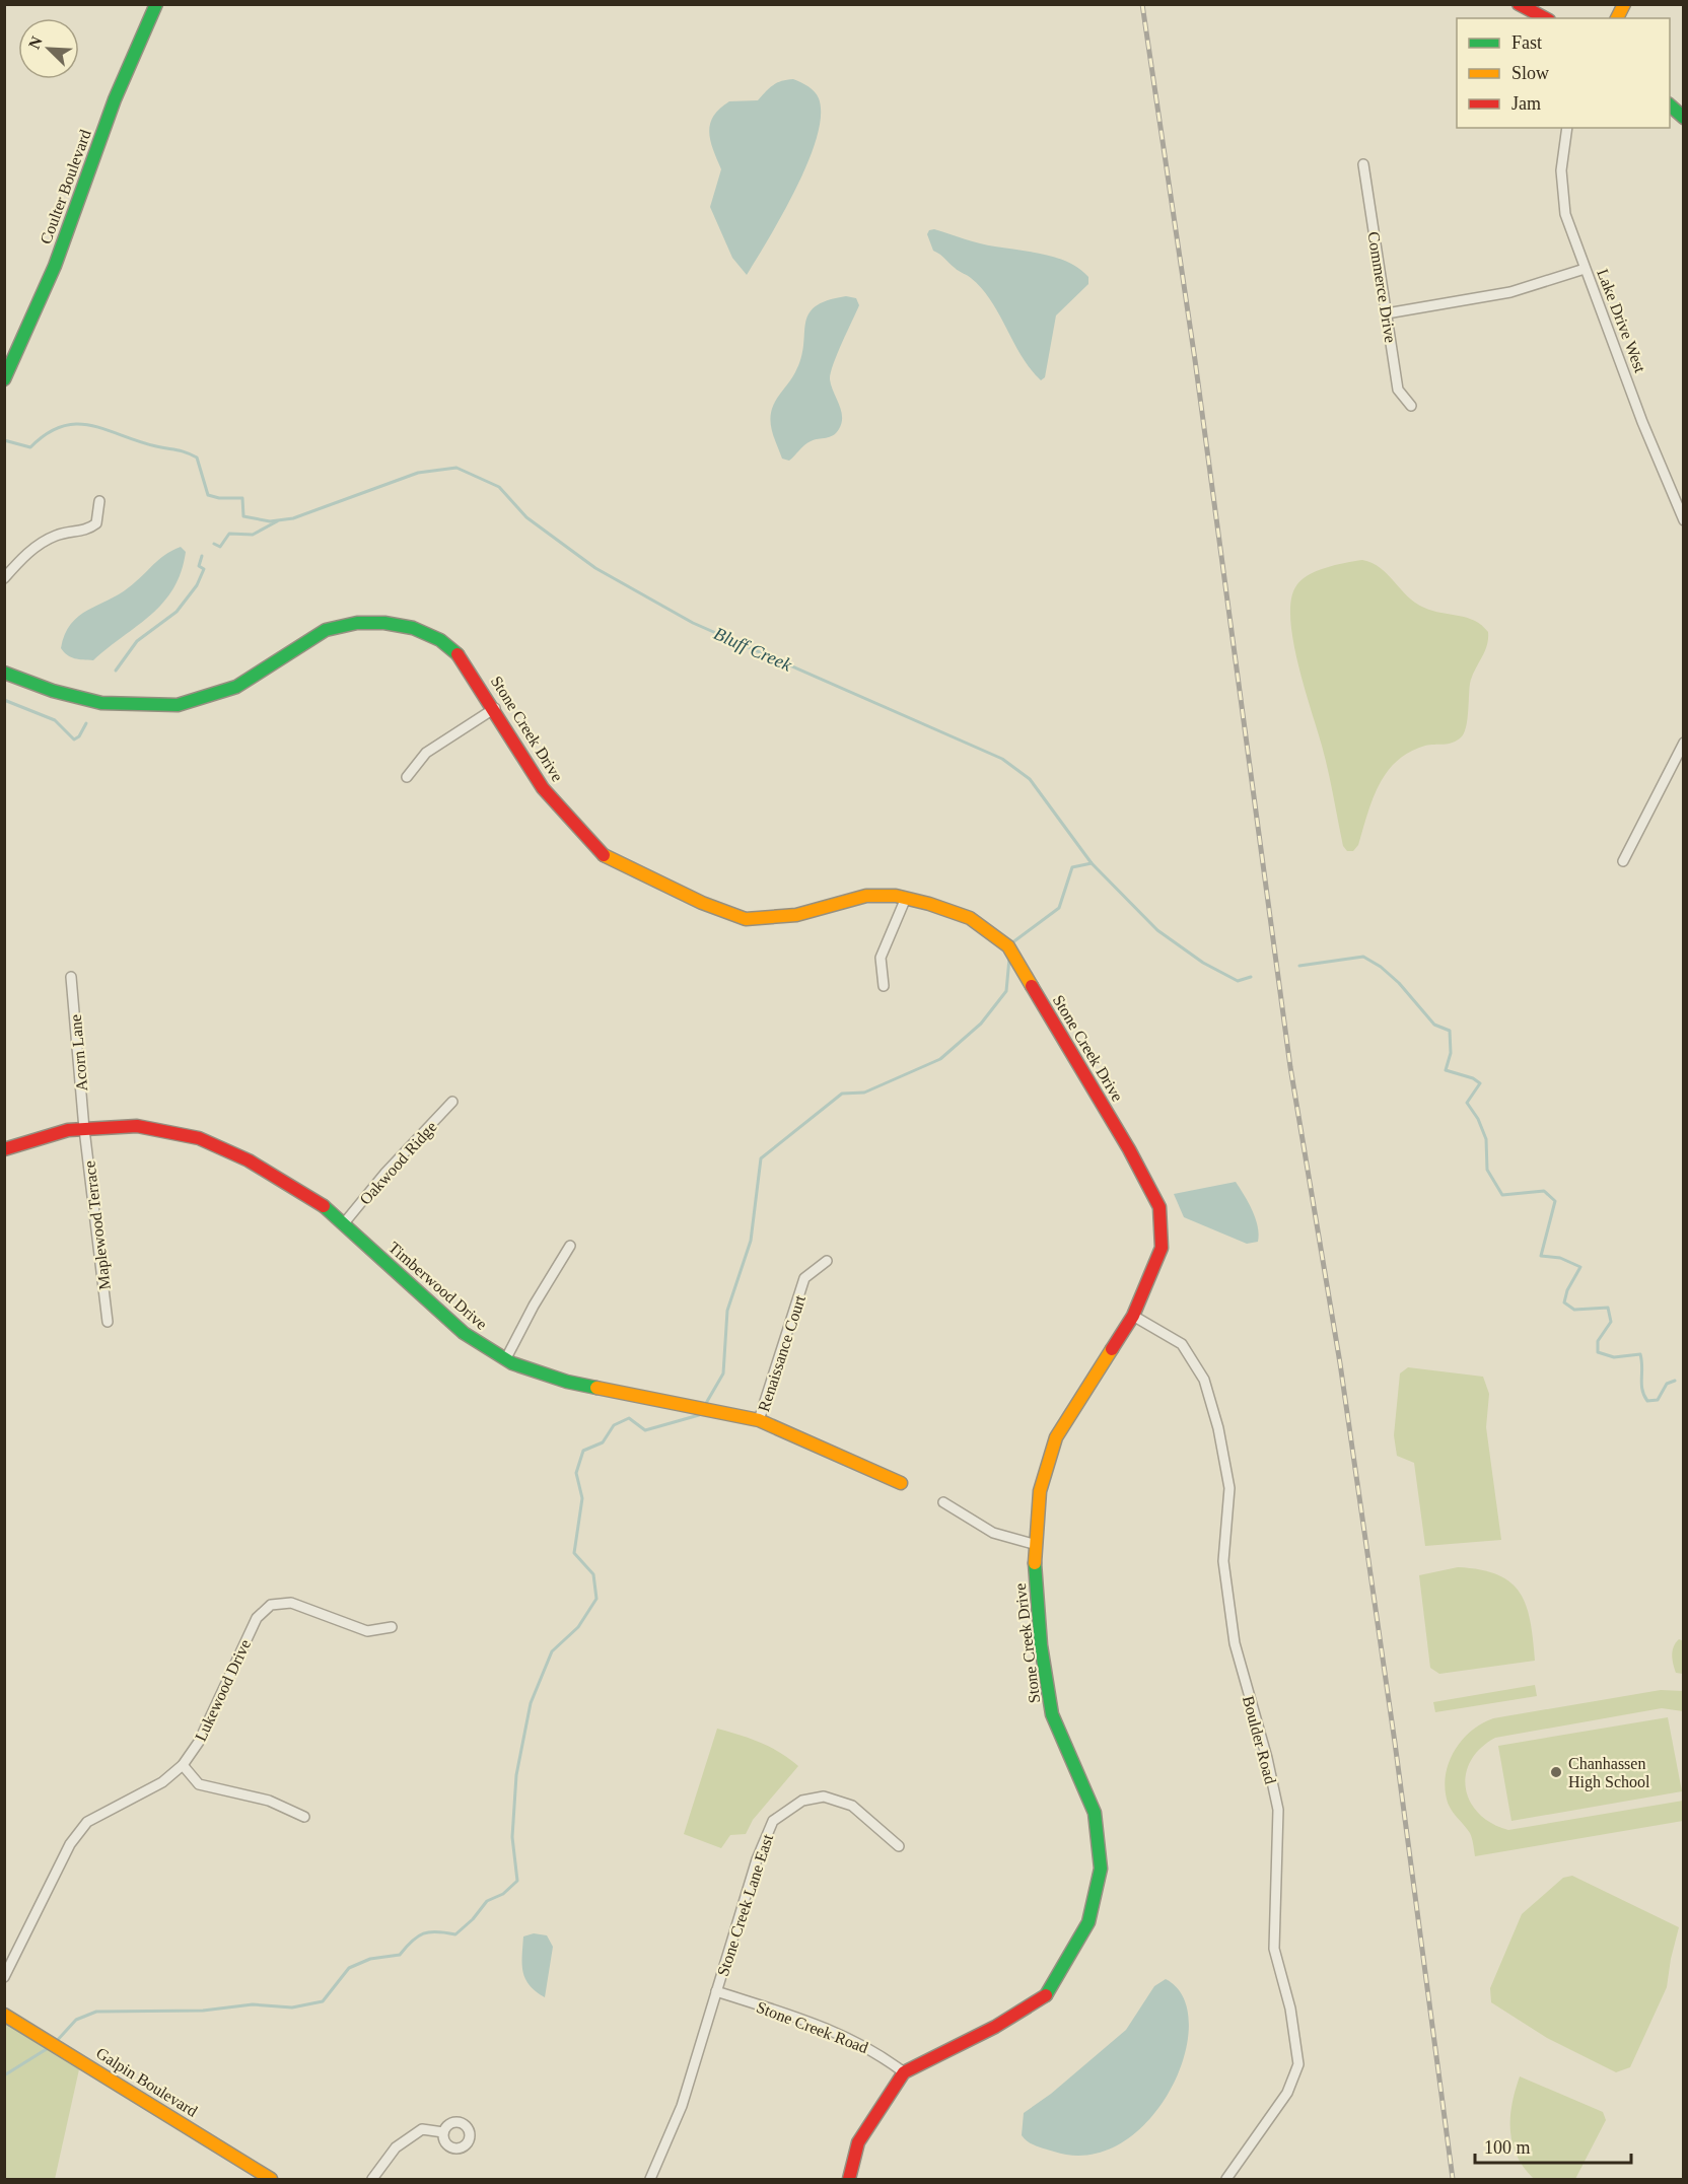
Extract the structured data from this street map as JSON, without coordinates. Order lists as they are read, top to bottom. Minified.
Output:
{"streets":{"street":["Coulter Boulevard","Commerce Drive","Lake Drive West","Stone Creek Drive","Acorn Lane","Oakwood Ridge","Maplewood Terrace","Timberwood Drive","Renaissance Court","Lukewood Drive","Boulder Road","Stone Creek Lane East","Stone Creek Road","Galpin Boulevard"]},"crossings":[["Stone Creek Drive","Boulder Road"],["Stone Creek Drive","Stone Creek Road"],["Acorn Lane","Maplewood Terrace"],["Acorn Lane","Timberwood Drive"],["Oakwood Ridge","Timberwood Drive"],["Maplewood Terrace","Timberwood Drive"],["Timberwood Drive","Renaissance Court"],["Stone Creek Lane East","Stone Creek Road"]],"water":["Bluff Creek"],"places":["Chanhassen High School"],"legend":["Fast","Slow","Jam"],"scale_bar":"100 m","north":"top left"}
